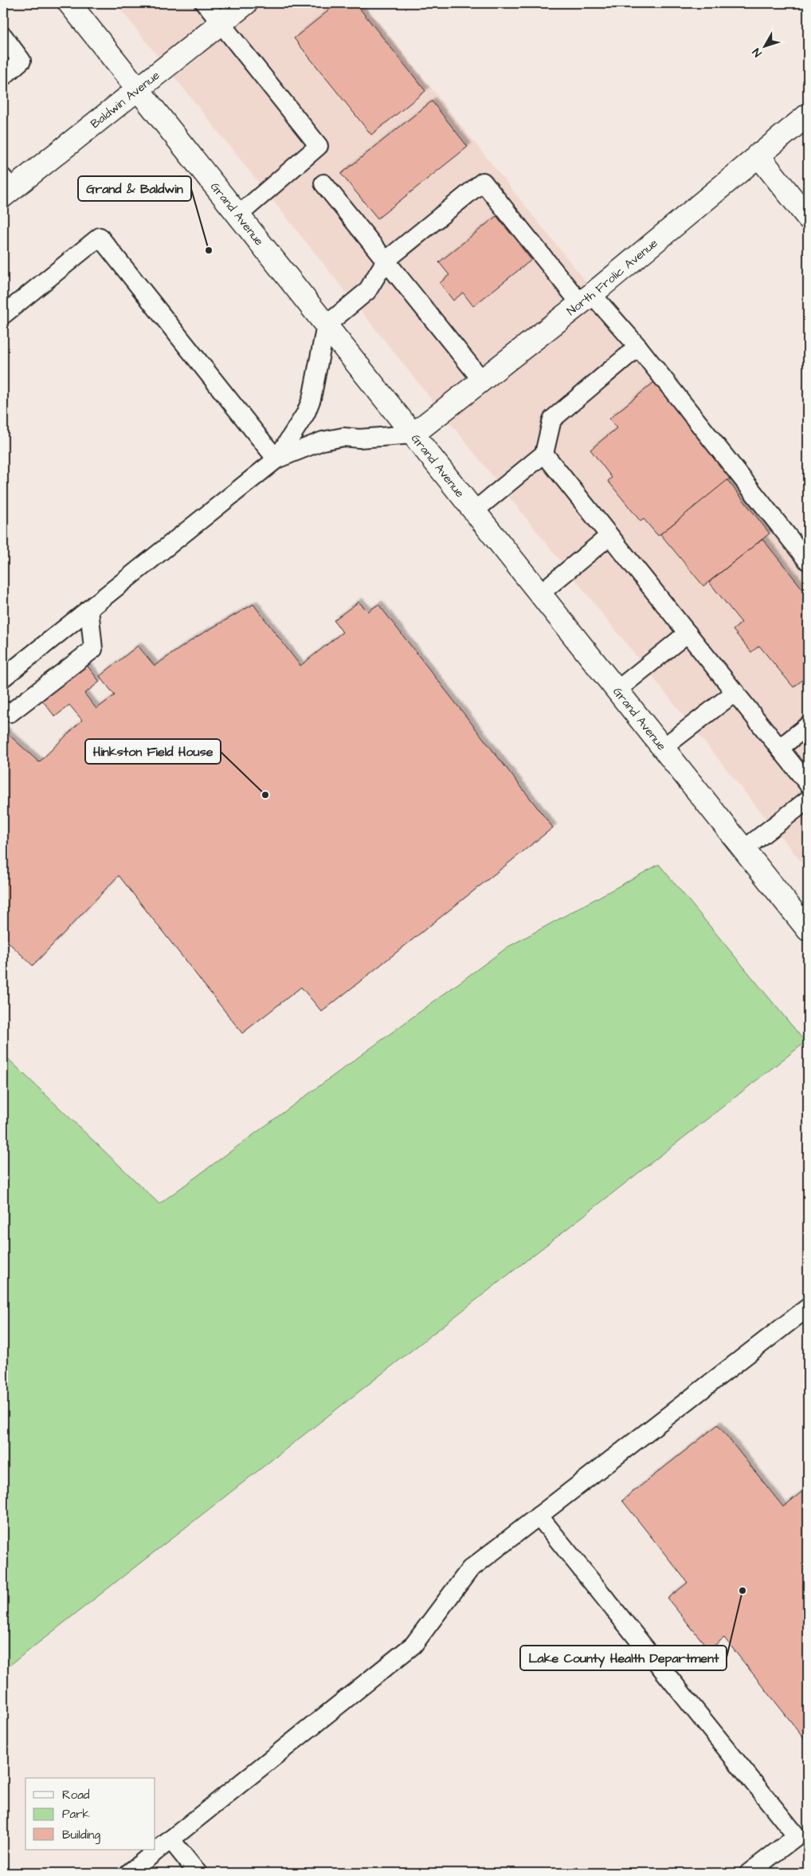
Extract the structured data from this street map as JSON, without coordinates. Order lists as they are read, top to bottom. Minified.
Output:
{"streets":{"main road":["Baldwin Avenue","Grand Avenue","North Frolic Avenue"]},"crossings":[["Baldwin Avenue","Grand Avenue"],["Grand Avenue","North Frolic Avenue"]],"places":["Grand & Baldwin","Hinkston Field House","Lake County Health Department"],"legend":["Road","Park","Building"],"north":"bottom left"}
